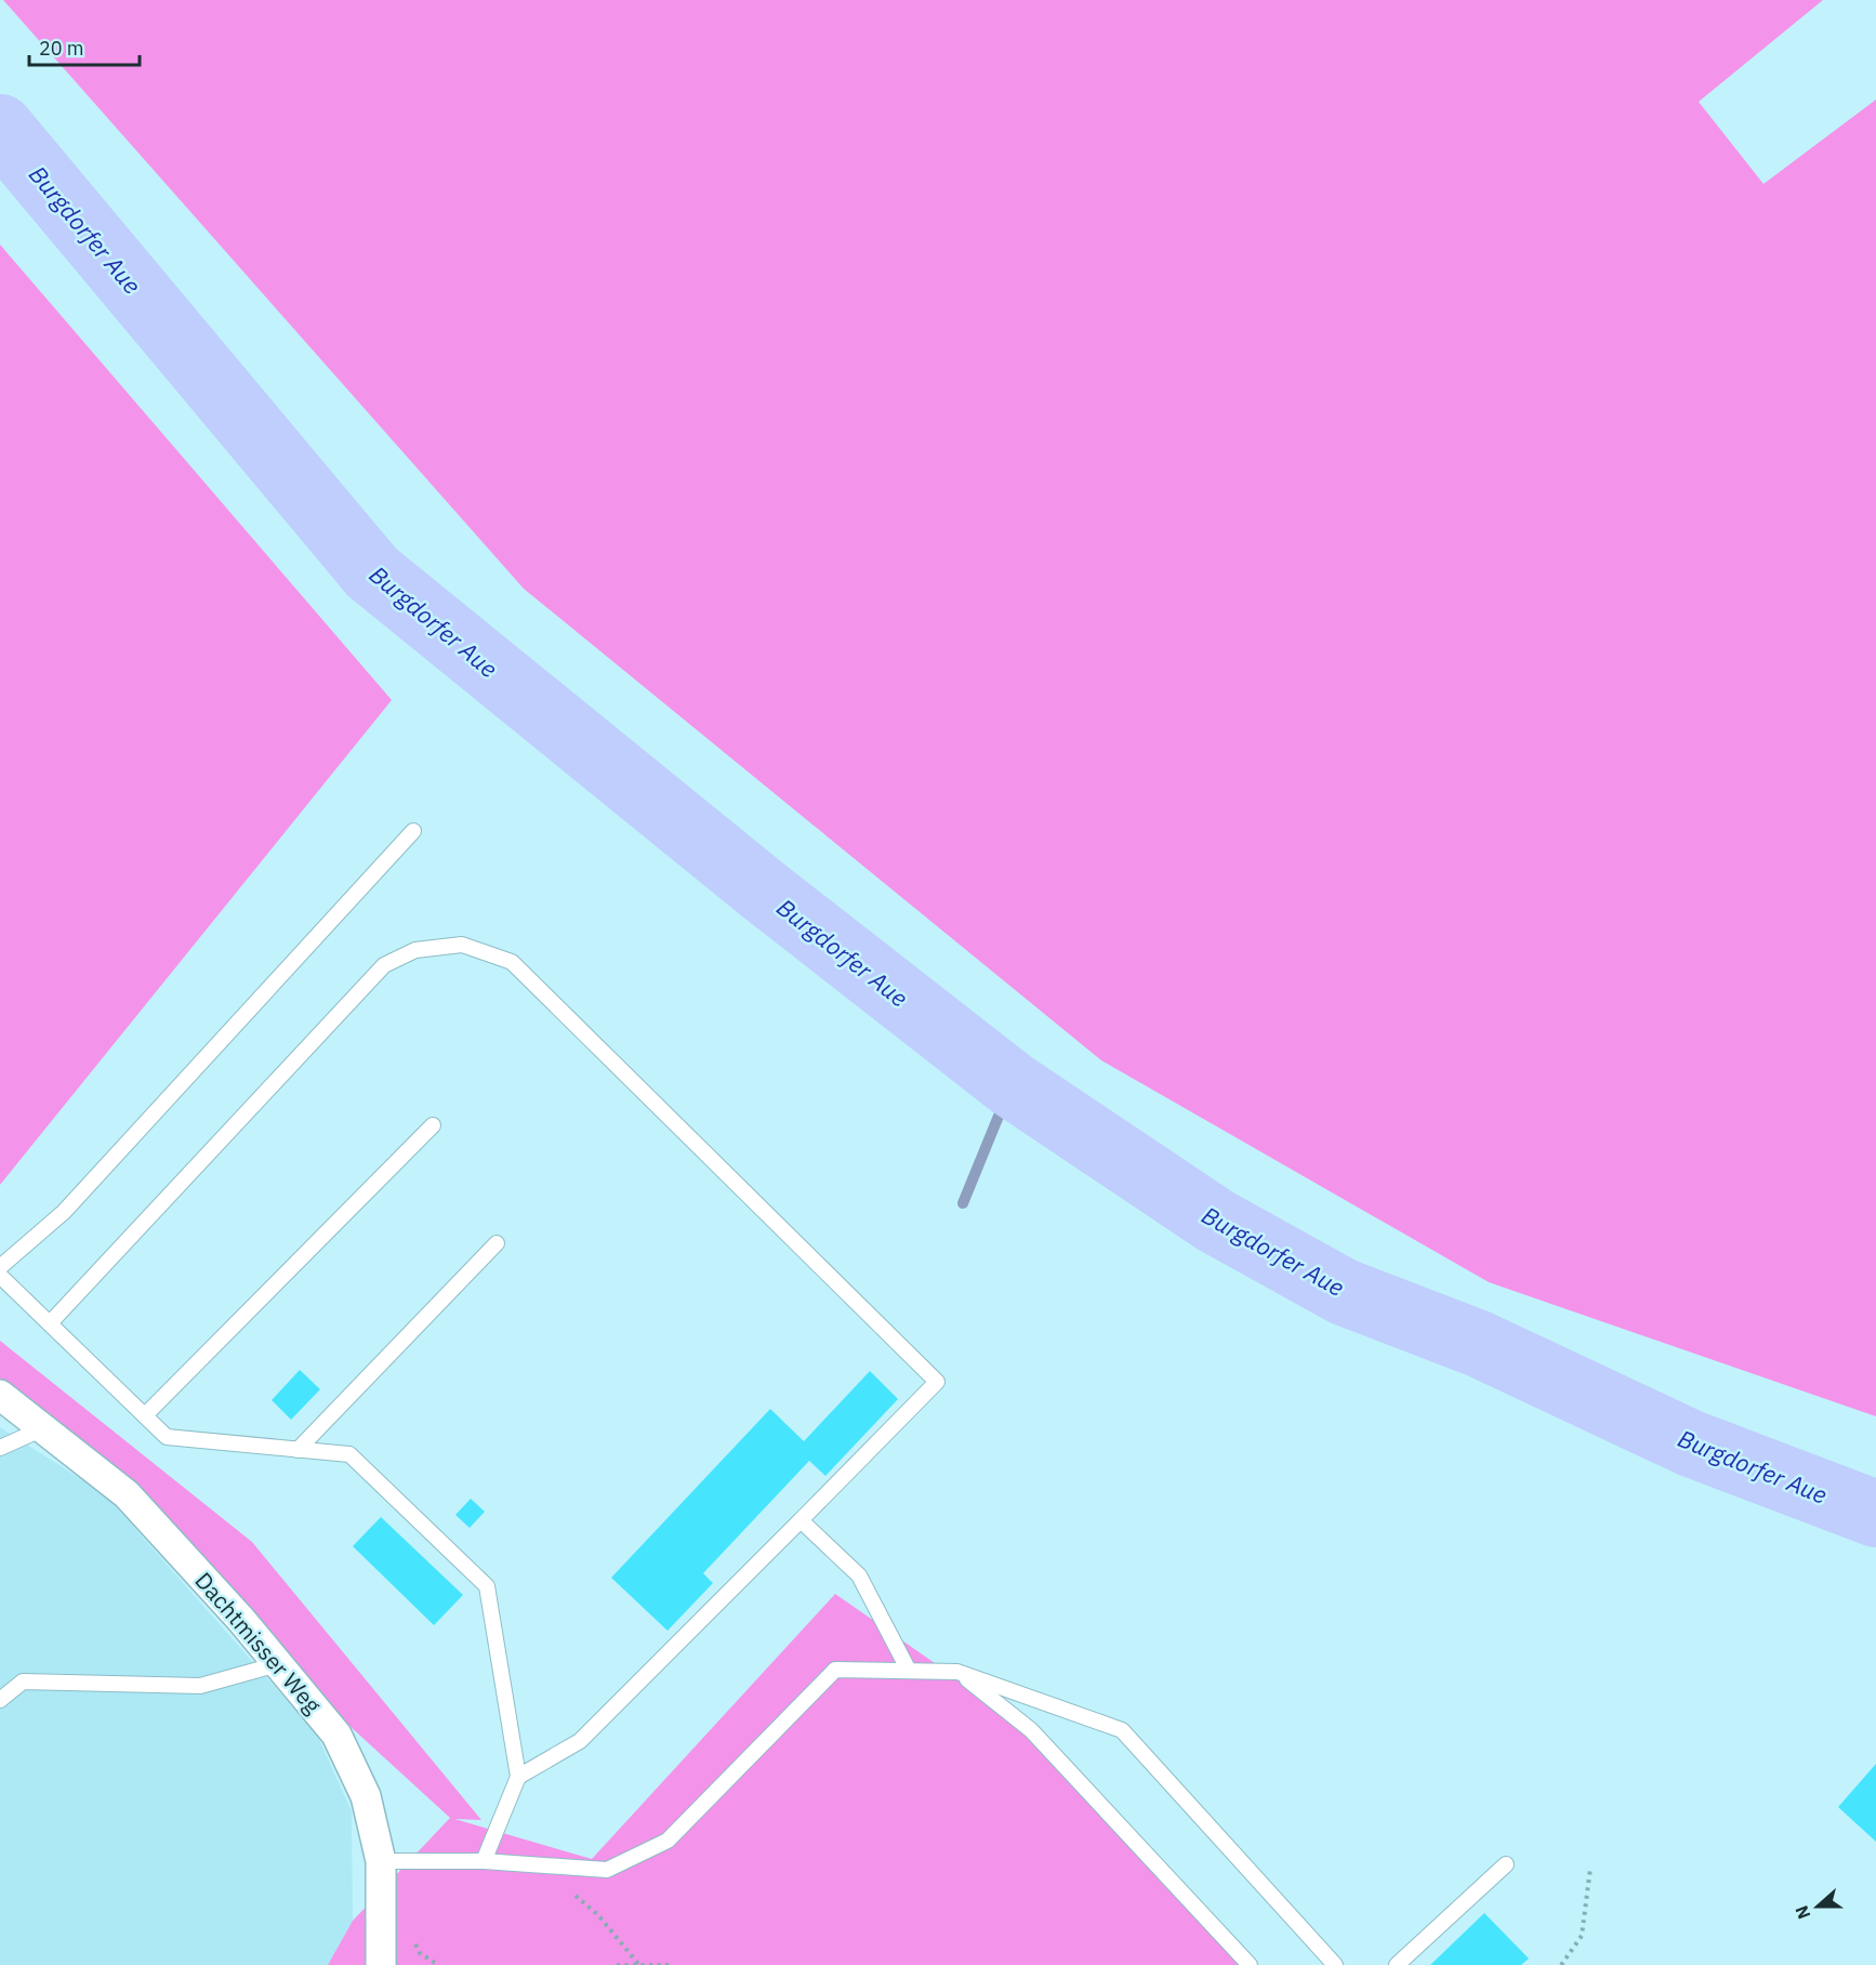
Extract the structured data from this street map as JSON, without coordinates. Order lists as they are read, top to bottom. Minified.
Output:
{"streets":{"street":["Dachtmisser Weg"]},"water":["Burgdorfer Aue"],"scale_bar":"20 m","north":"left"}
